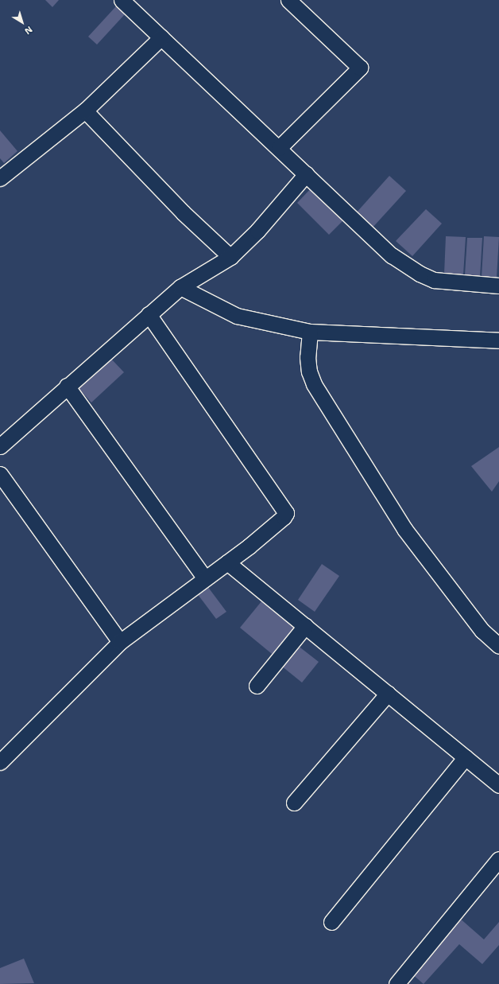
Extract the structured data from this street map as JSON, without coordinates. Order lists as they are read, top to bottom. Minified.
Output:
{"north":"bottom right"}
